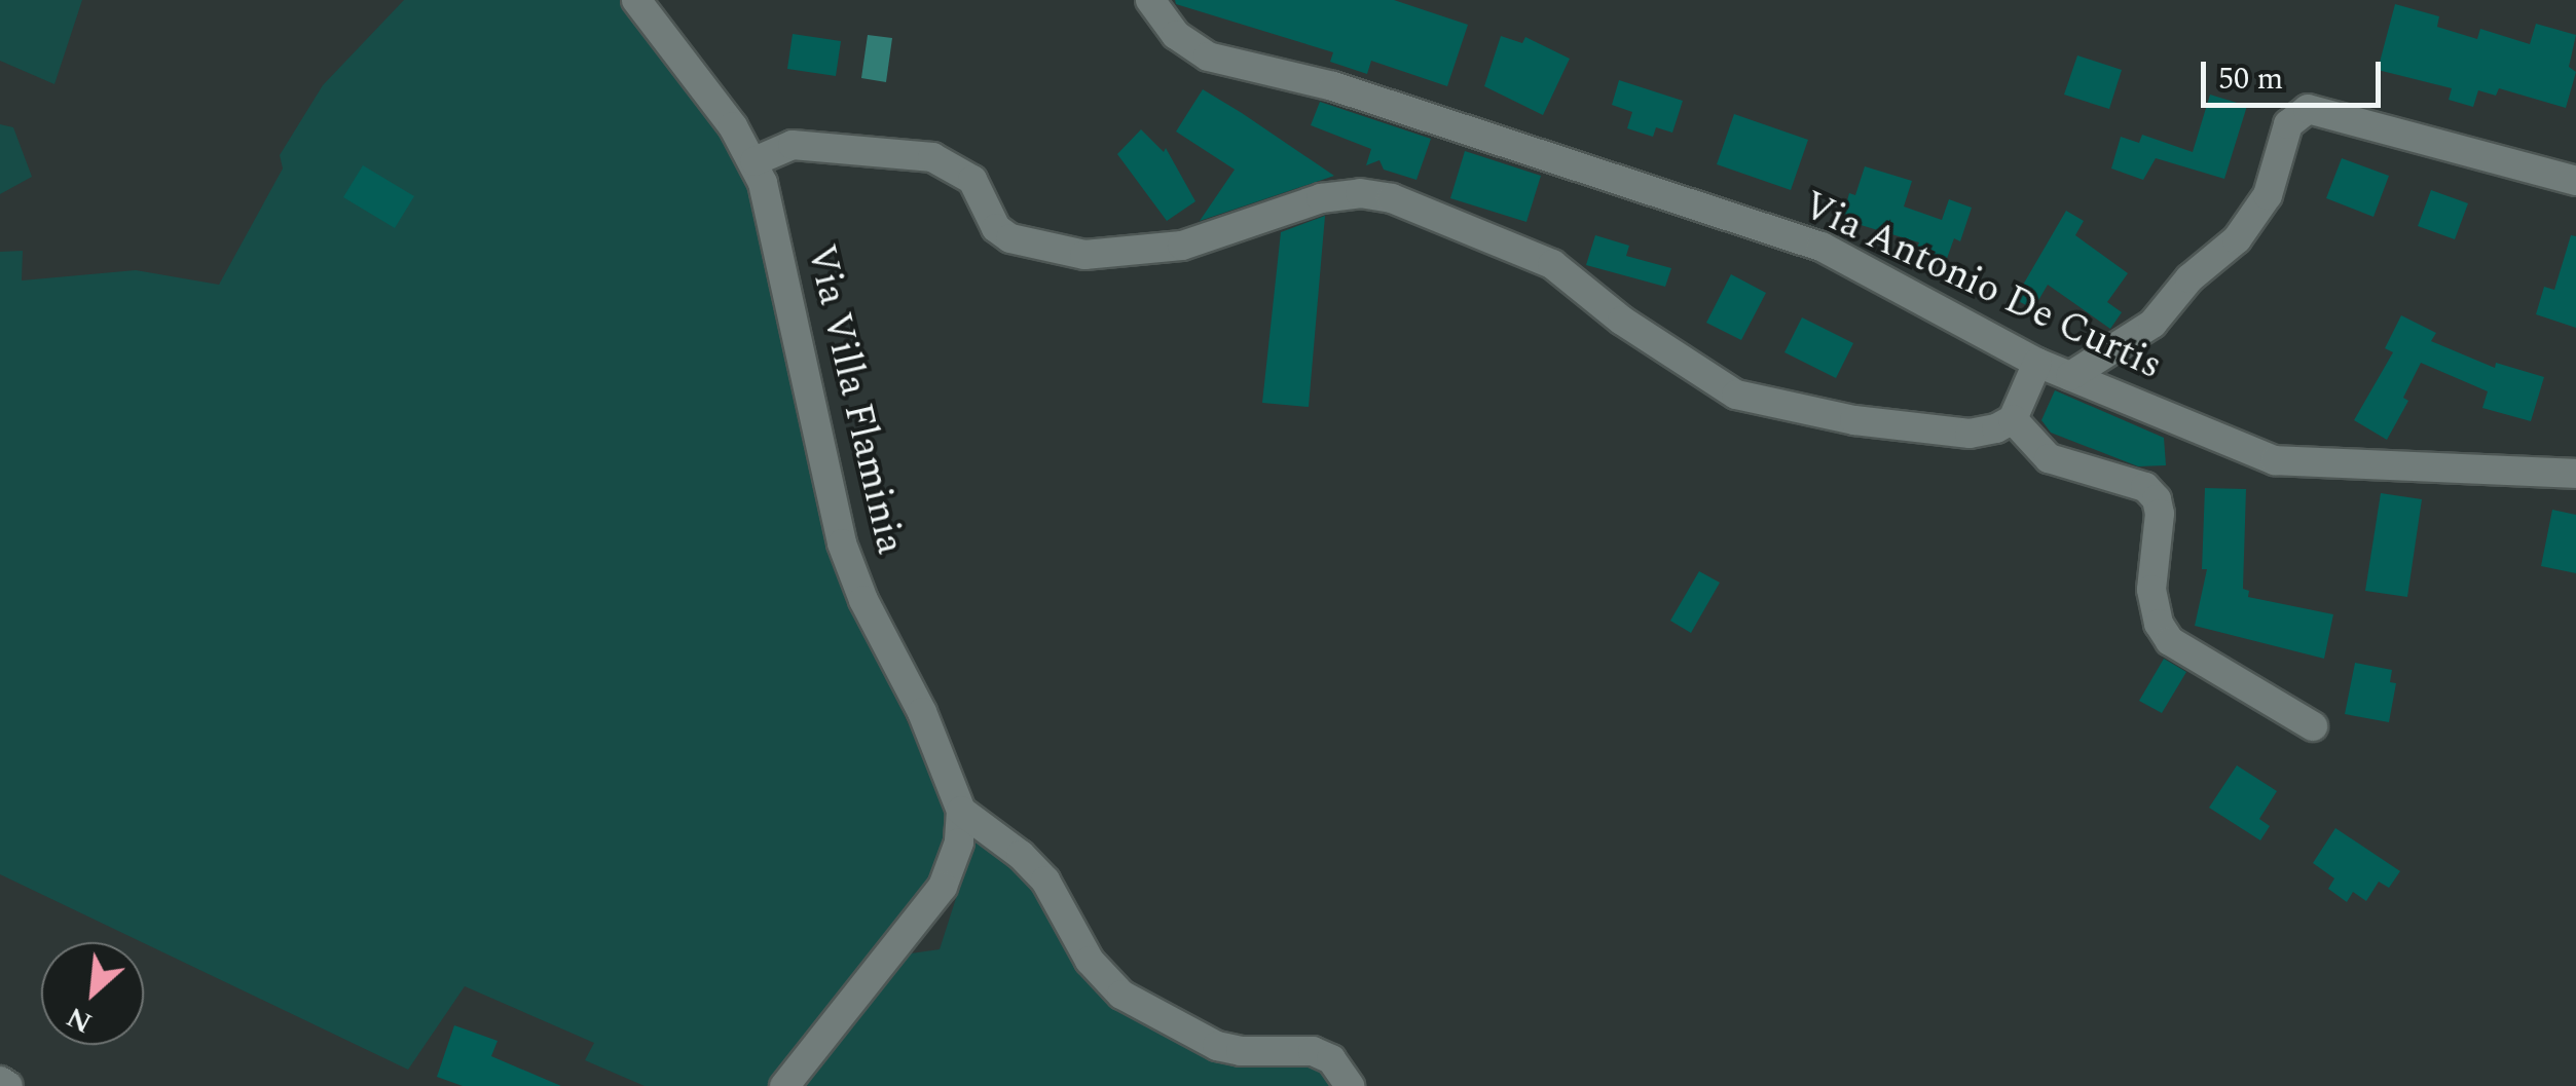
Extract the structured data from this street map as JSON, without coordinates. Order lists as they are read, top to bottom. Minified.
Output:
{"streets":{"street":["Via Antonio De Curtis","Via Villa Flaminia"]},"scale_bar":"50 m","north":"bottom left"}
